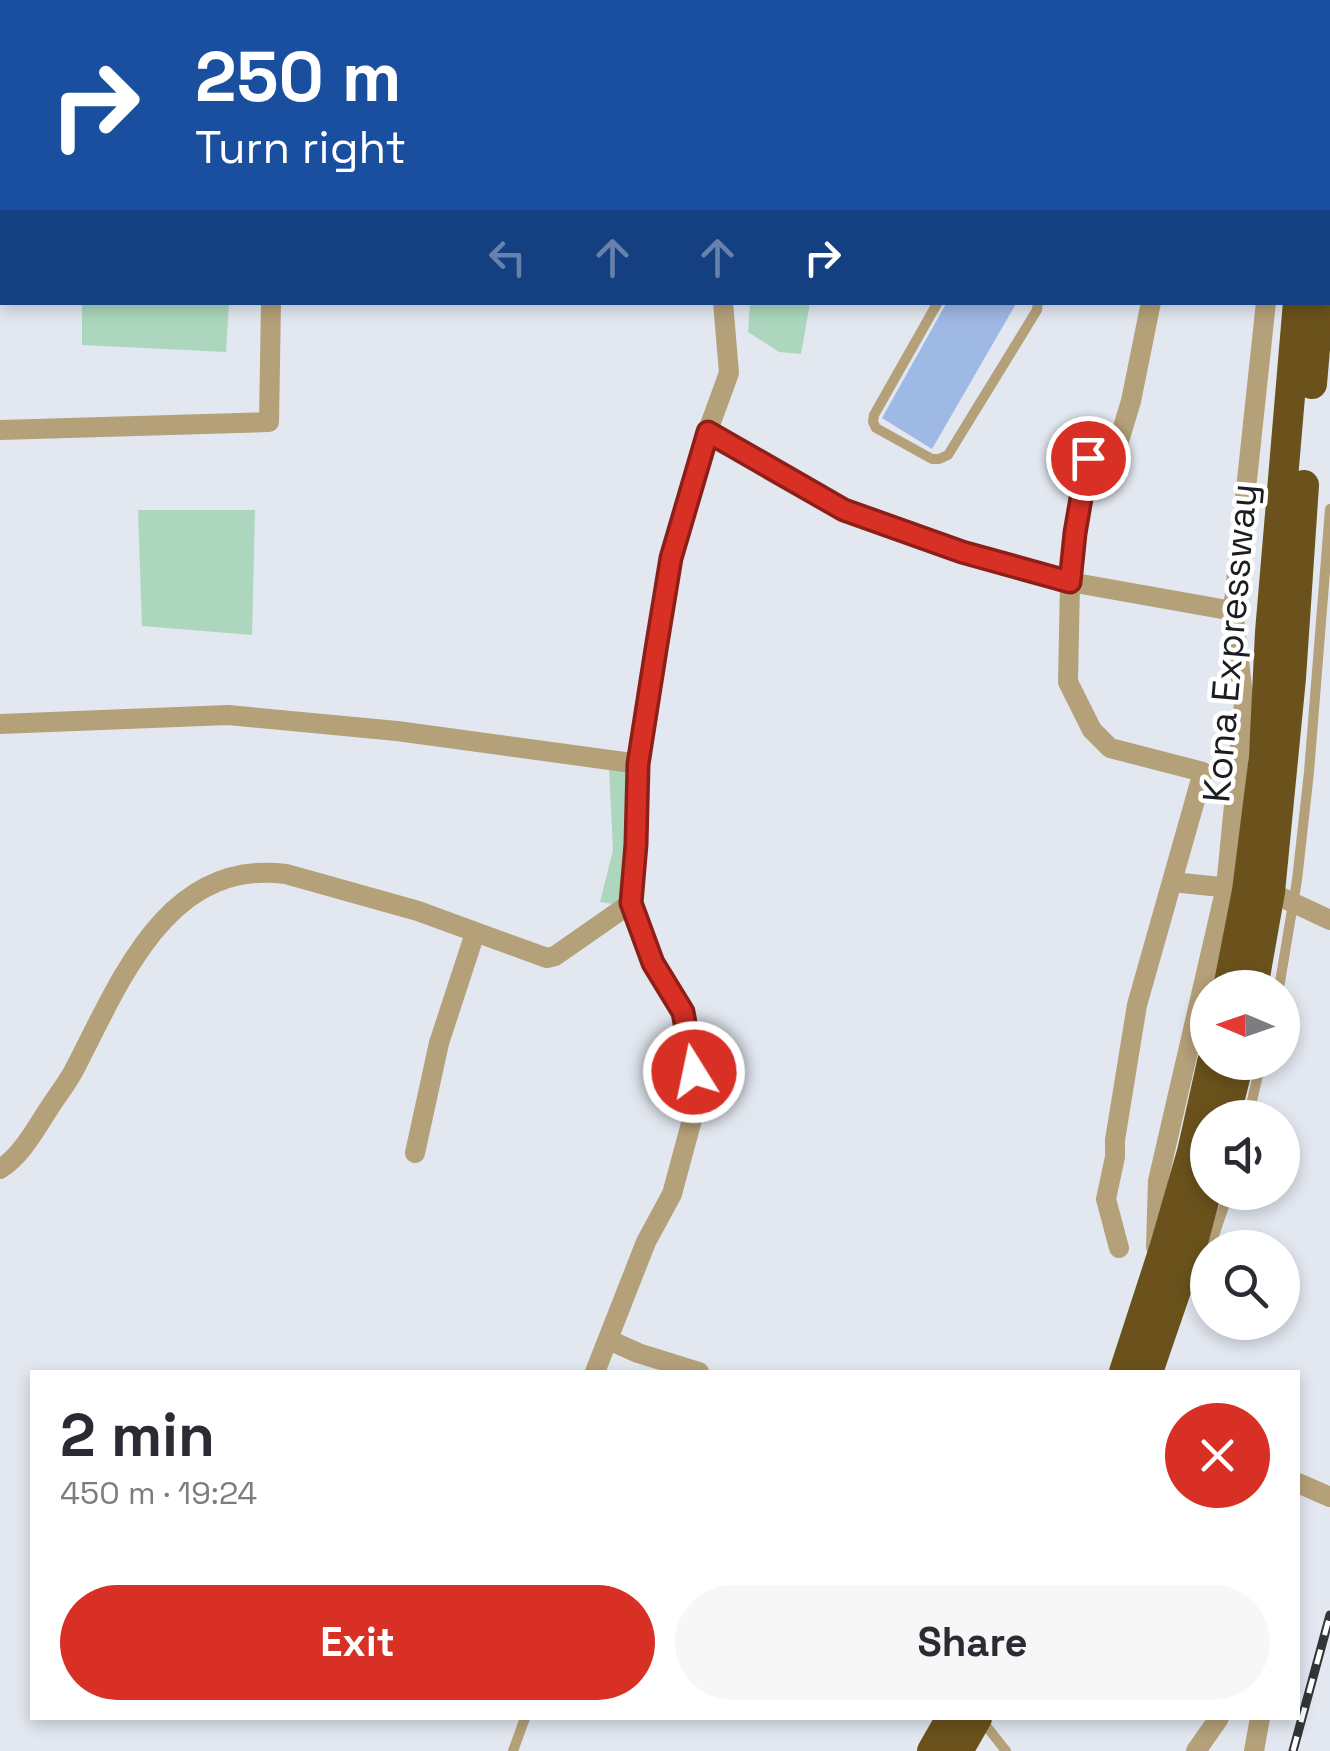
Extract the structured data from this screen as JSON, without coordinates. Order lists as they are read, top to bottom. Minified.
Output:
{"streets":{"highway":["Kona Expressway"]},"north":"left","page":{"turn":["250 m","Turn right"],"heading":["2 min","450 m · 19:24"],"buttons":["Exit","Share"]}}
